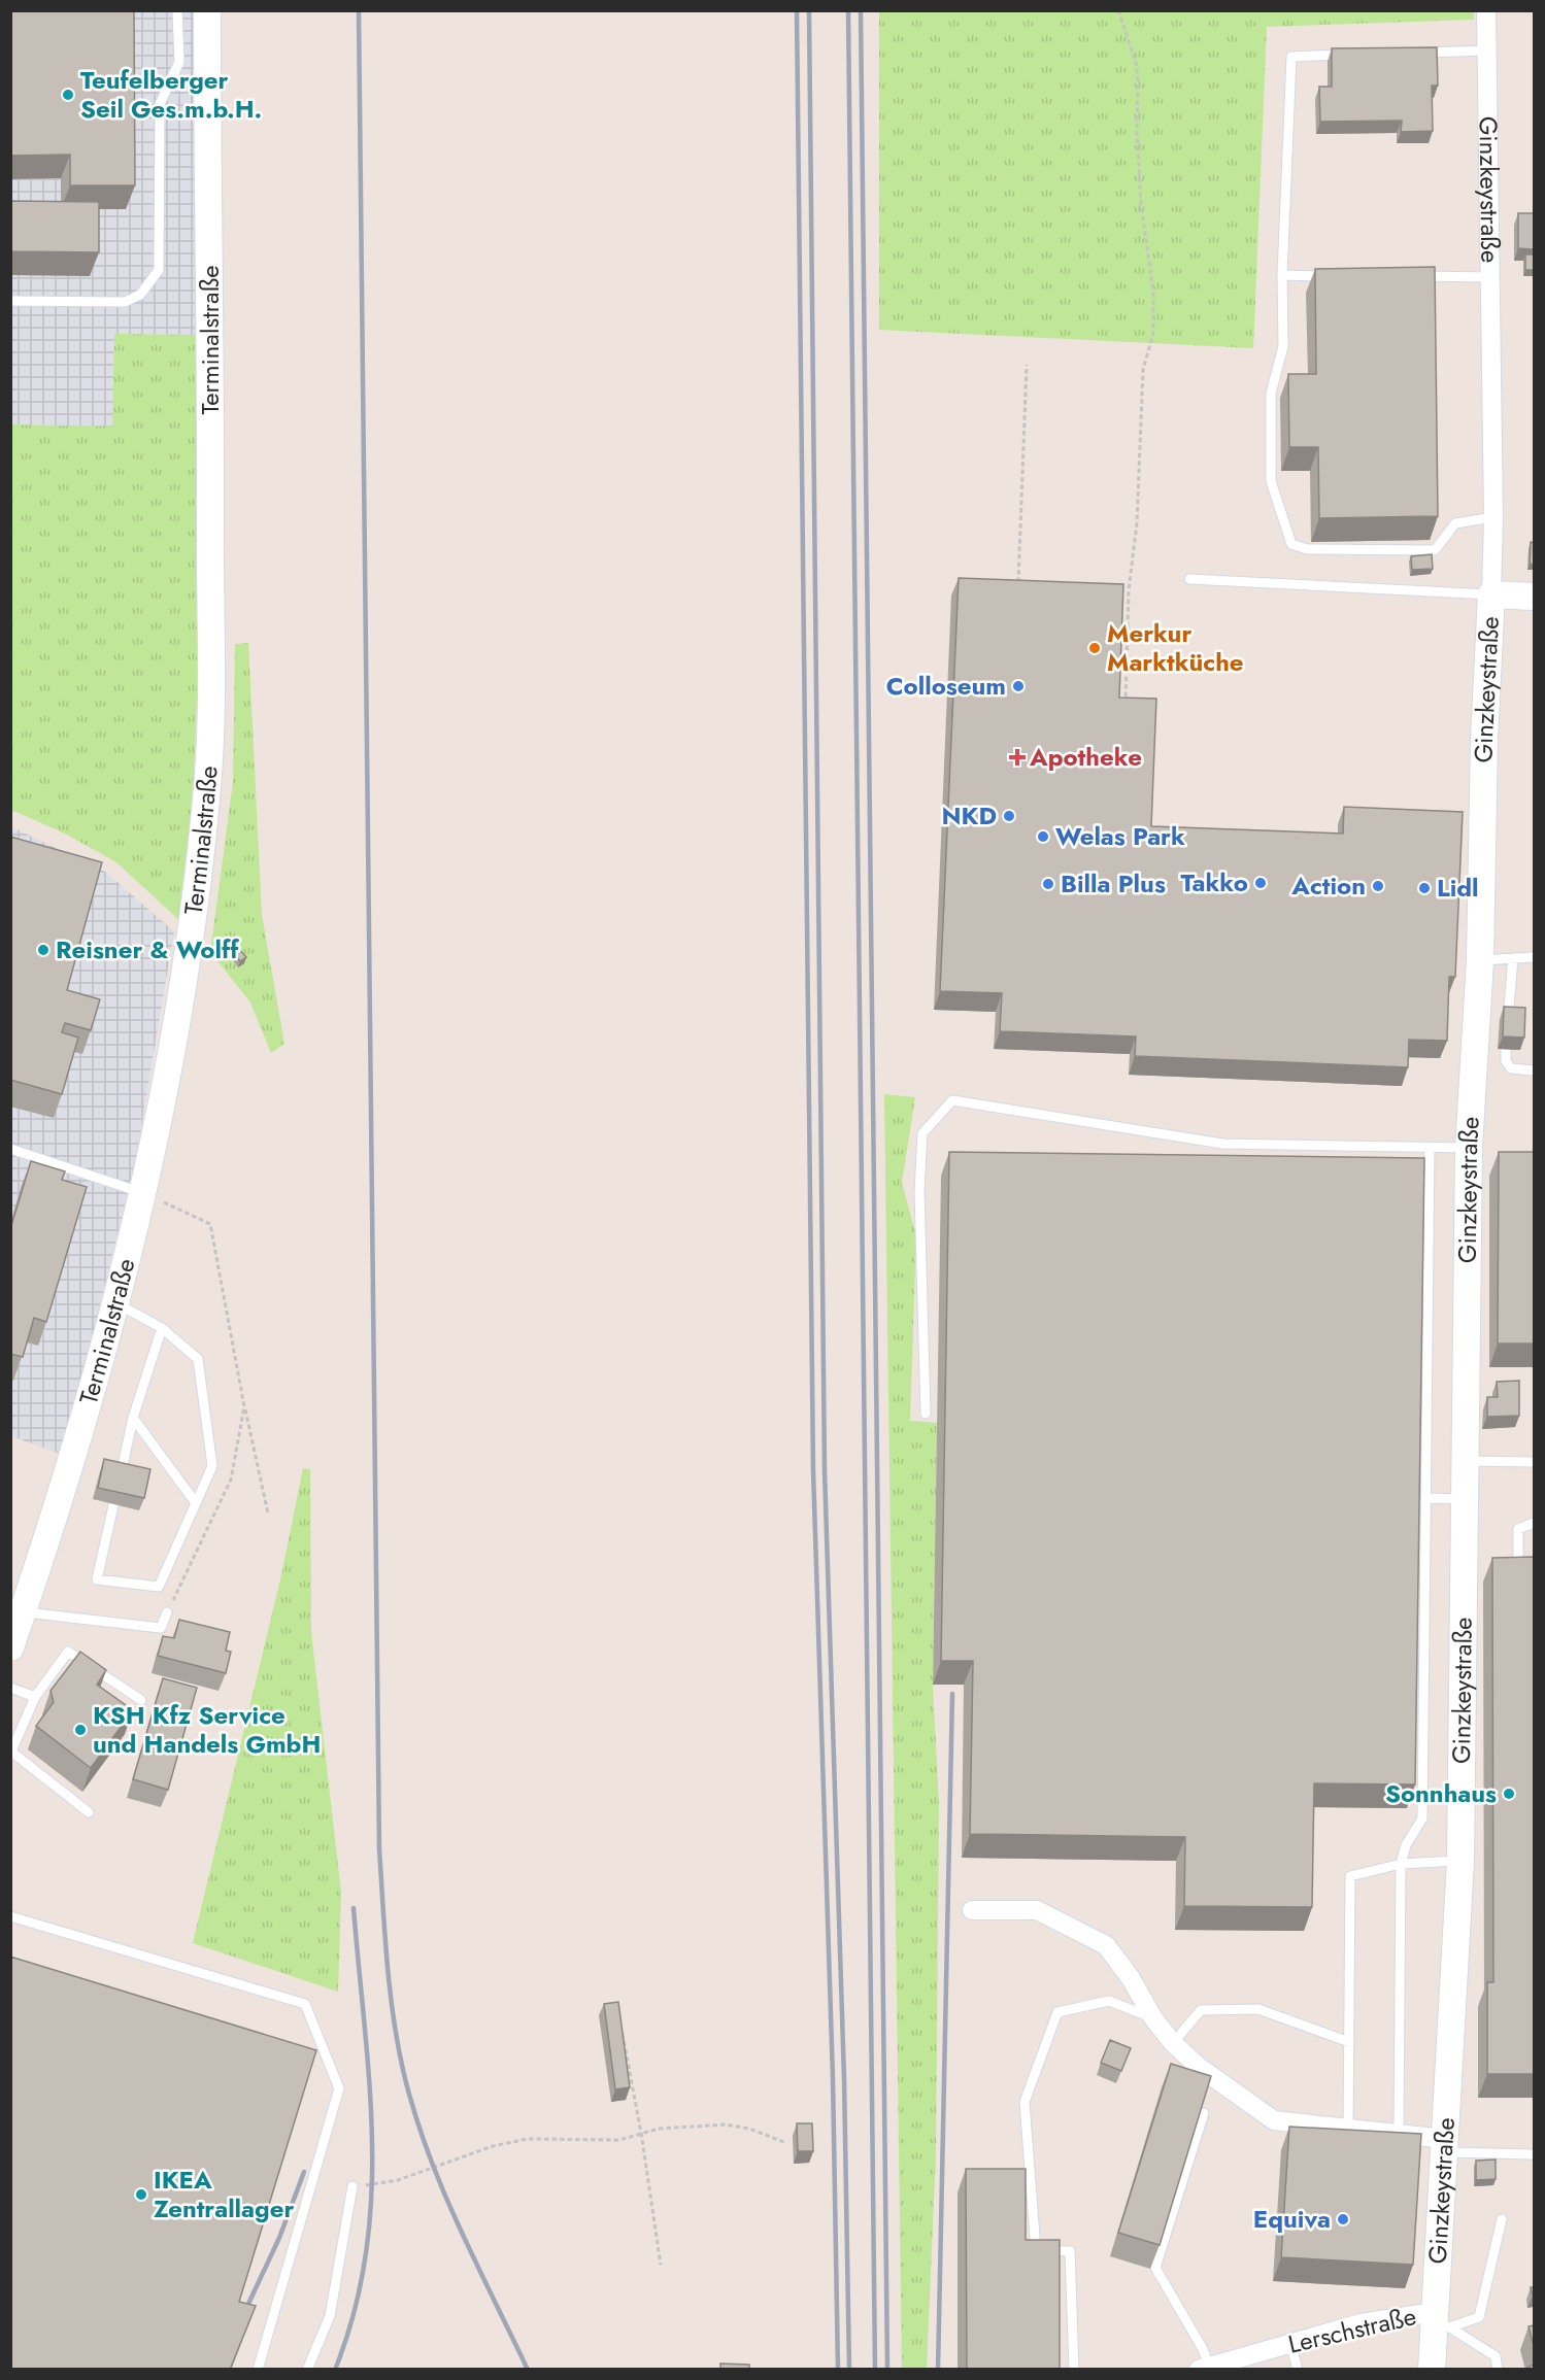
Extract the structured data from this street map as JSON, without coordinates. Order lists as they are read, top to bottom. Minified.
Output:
{"streets":{"street":["Ginzkeystraße","Terminalstraße","Lerschstraße"]},"crossings":[["Ginzkeystraße","Lerschstraße"]],"places":{"other":["Teufelberger Seil Ges.m.b.H.","Merkur Marktküche","Colloseum","NKD","Welas Park","Takko","Billa Plus","Action","Lidl","Reisner & Wolff","KSH Kfz Service und Handels GmbH","Sonnhaus","IKEA Zentrallager","Equiva"],"health":["Apotheke"]}}
